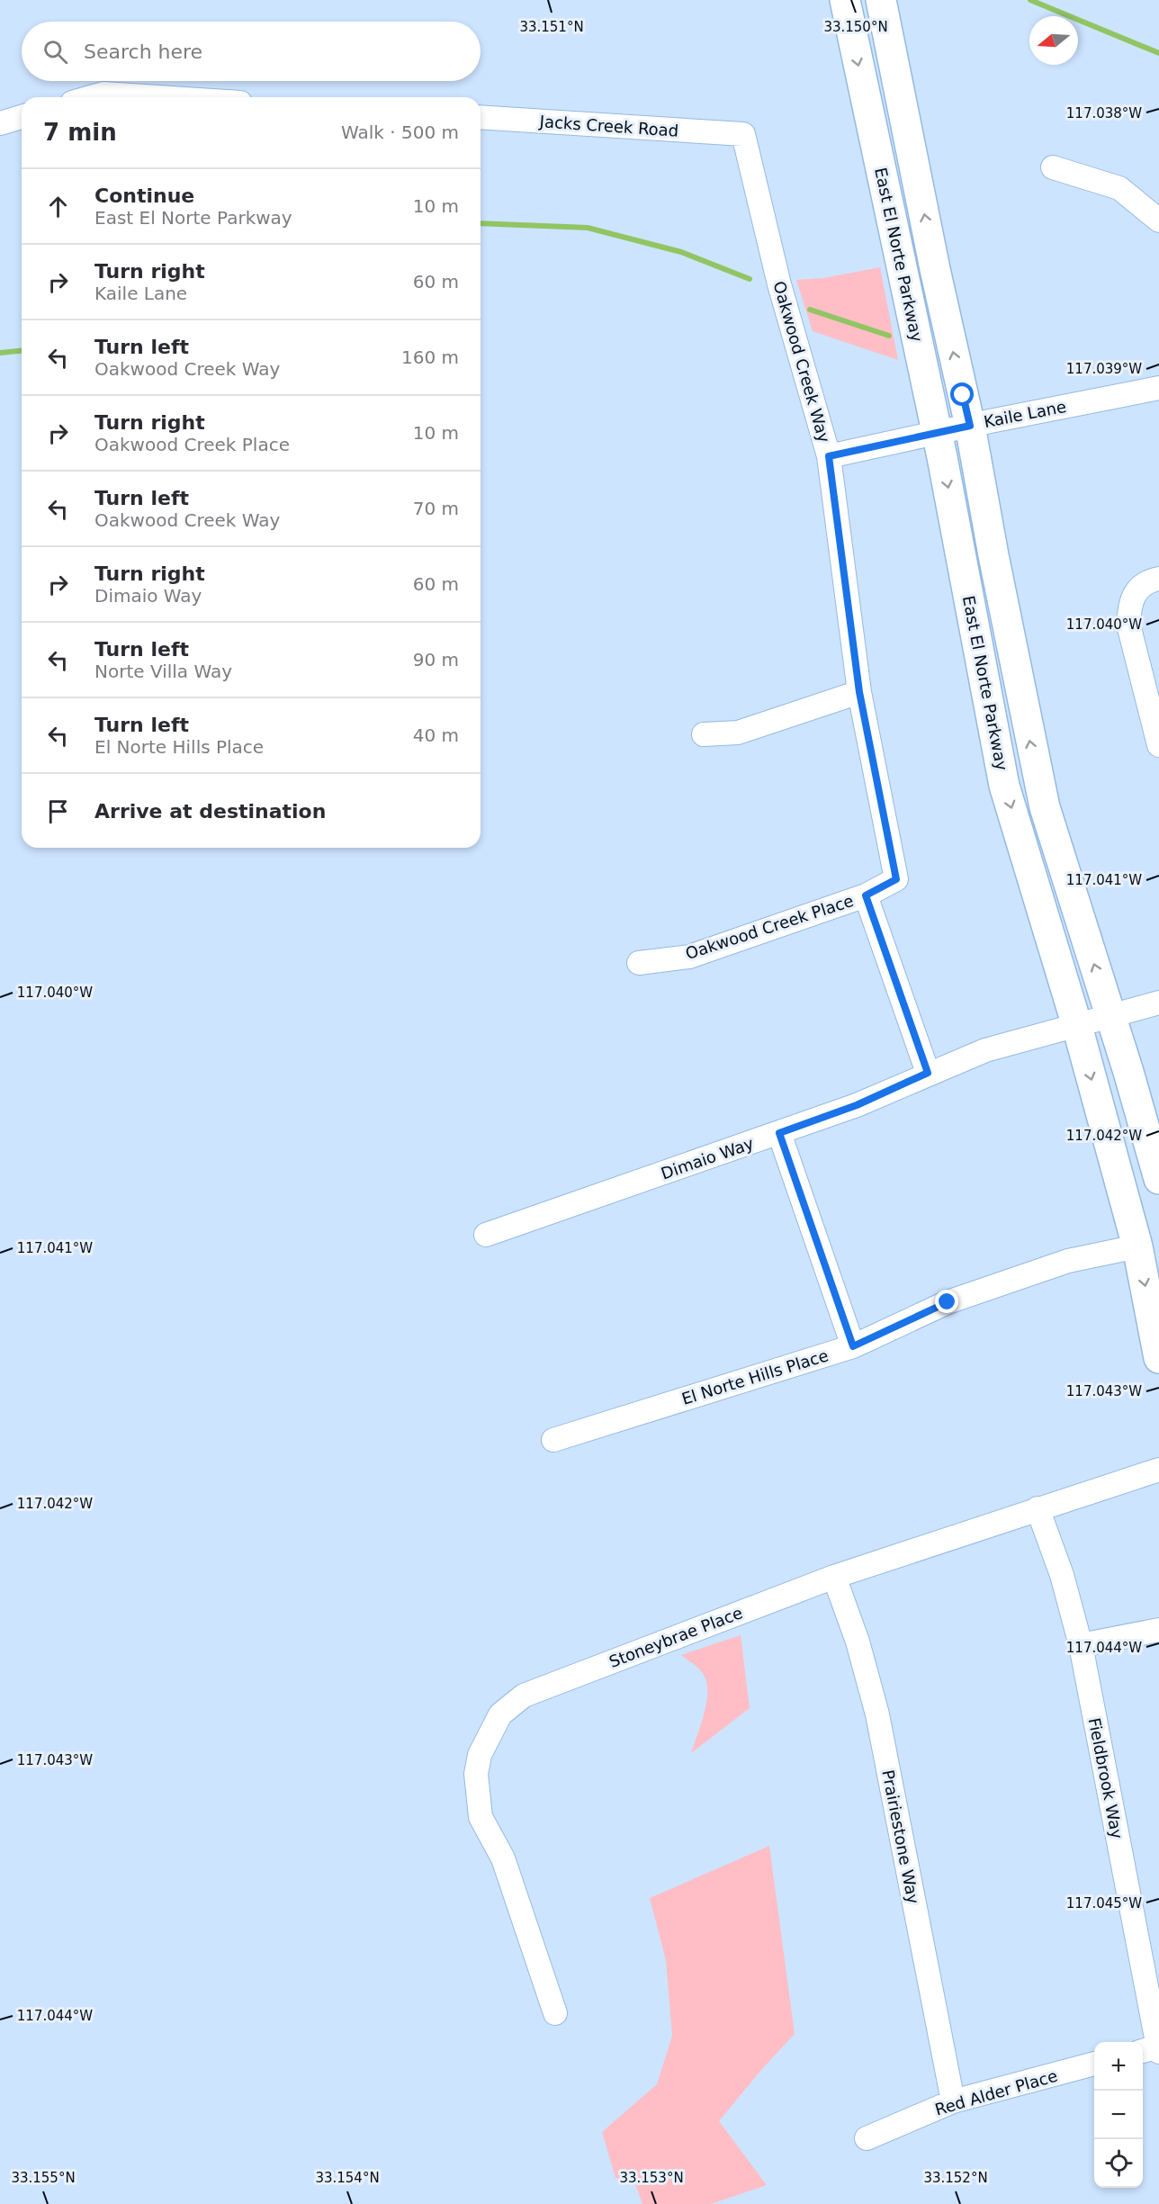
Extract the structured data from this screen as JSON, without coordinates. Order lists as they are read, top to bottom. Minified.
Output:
{"streets":{"main road":["East El Norte Parkway"],"street":["Jacks Creek Road","Oakwood Creek Way","Kaile Lane","Oakwood Creek Place","Dimaio Way","El Norte Hills Place","Stoneybrae Place","Fieldbrook Way","Prairiestone Way","Red Alder Place"]},"crossings":[["Jacks Creek Road","Oakwood Creek Way"],["East El Norte Parkway","Kaile Lane"],["East El Norte Parkway","Dimaio Way"],["East El Norte Parkway","El Norte Hills Place"],["Oakwood Creek Way","Kaile Lane"],["Oakwood Creek Way","Oakwood Creek Place"],["Stoneybrae Place","Fieldbrook Way"],["Stoneybrae Place","Prairiestone Way"],["Prairiestone Way","Red Alder Place"]],"north":"left","page":{"search":"Search here","heading":["7 min","Walk · 500 m"],"list":[["Continue","East El Norte Parkway","10 m"],["Turn right","Kaile Lane","60 m"],["Turn left","Oakwood Creek Way","160 m"],["Turn right","Oakwood Creek Place","10 m"],["Turn left","Oakwood Creek Way","70 m"],["Turn right","Dimaio Way","60 m"],["Turn left","Norte Villa Way","90 m"],["Turn left","El Norte Hills Place","40 m"],"Arrive at destination"],"map_buttons":["+","−"]},"coordinates":["33.151°N","33.150°N","117.038°W","117.039°W","117.040°W","117.041°W","117.042°W","117.043°W","117.044°W","117.045°W","33.155°N","33.154°N","33.153°N","33.152°N"]}
